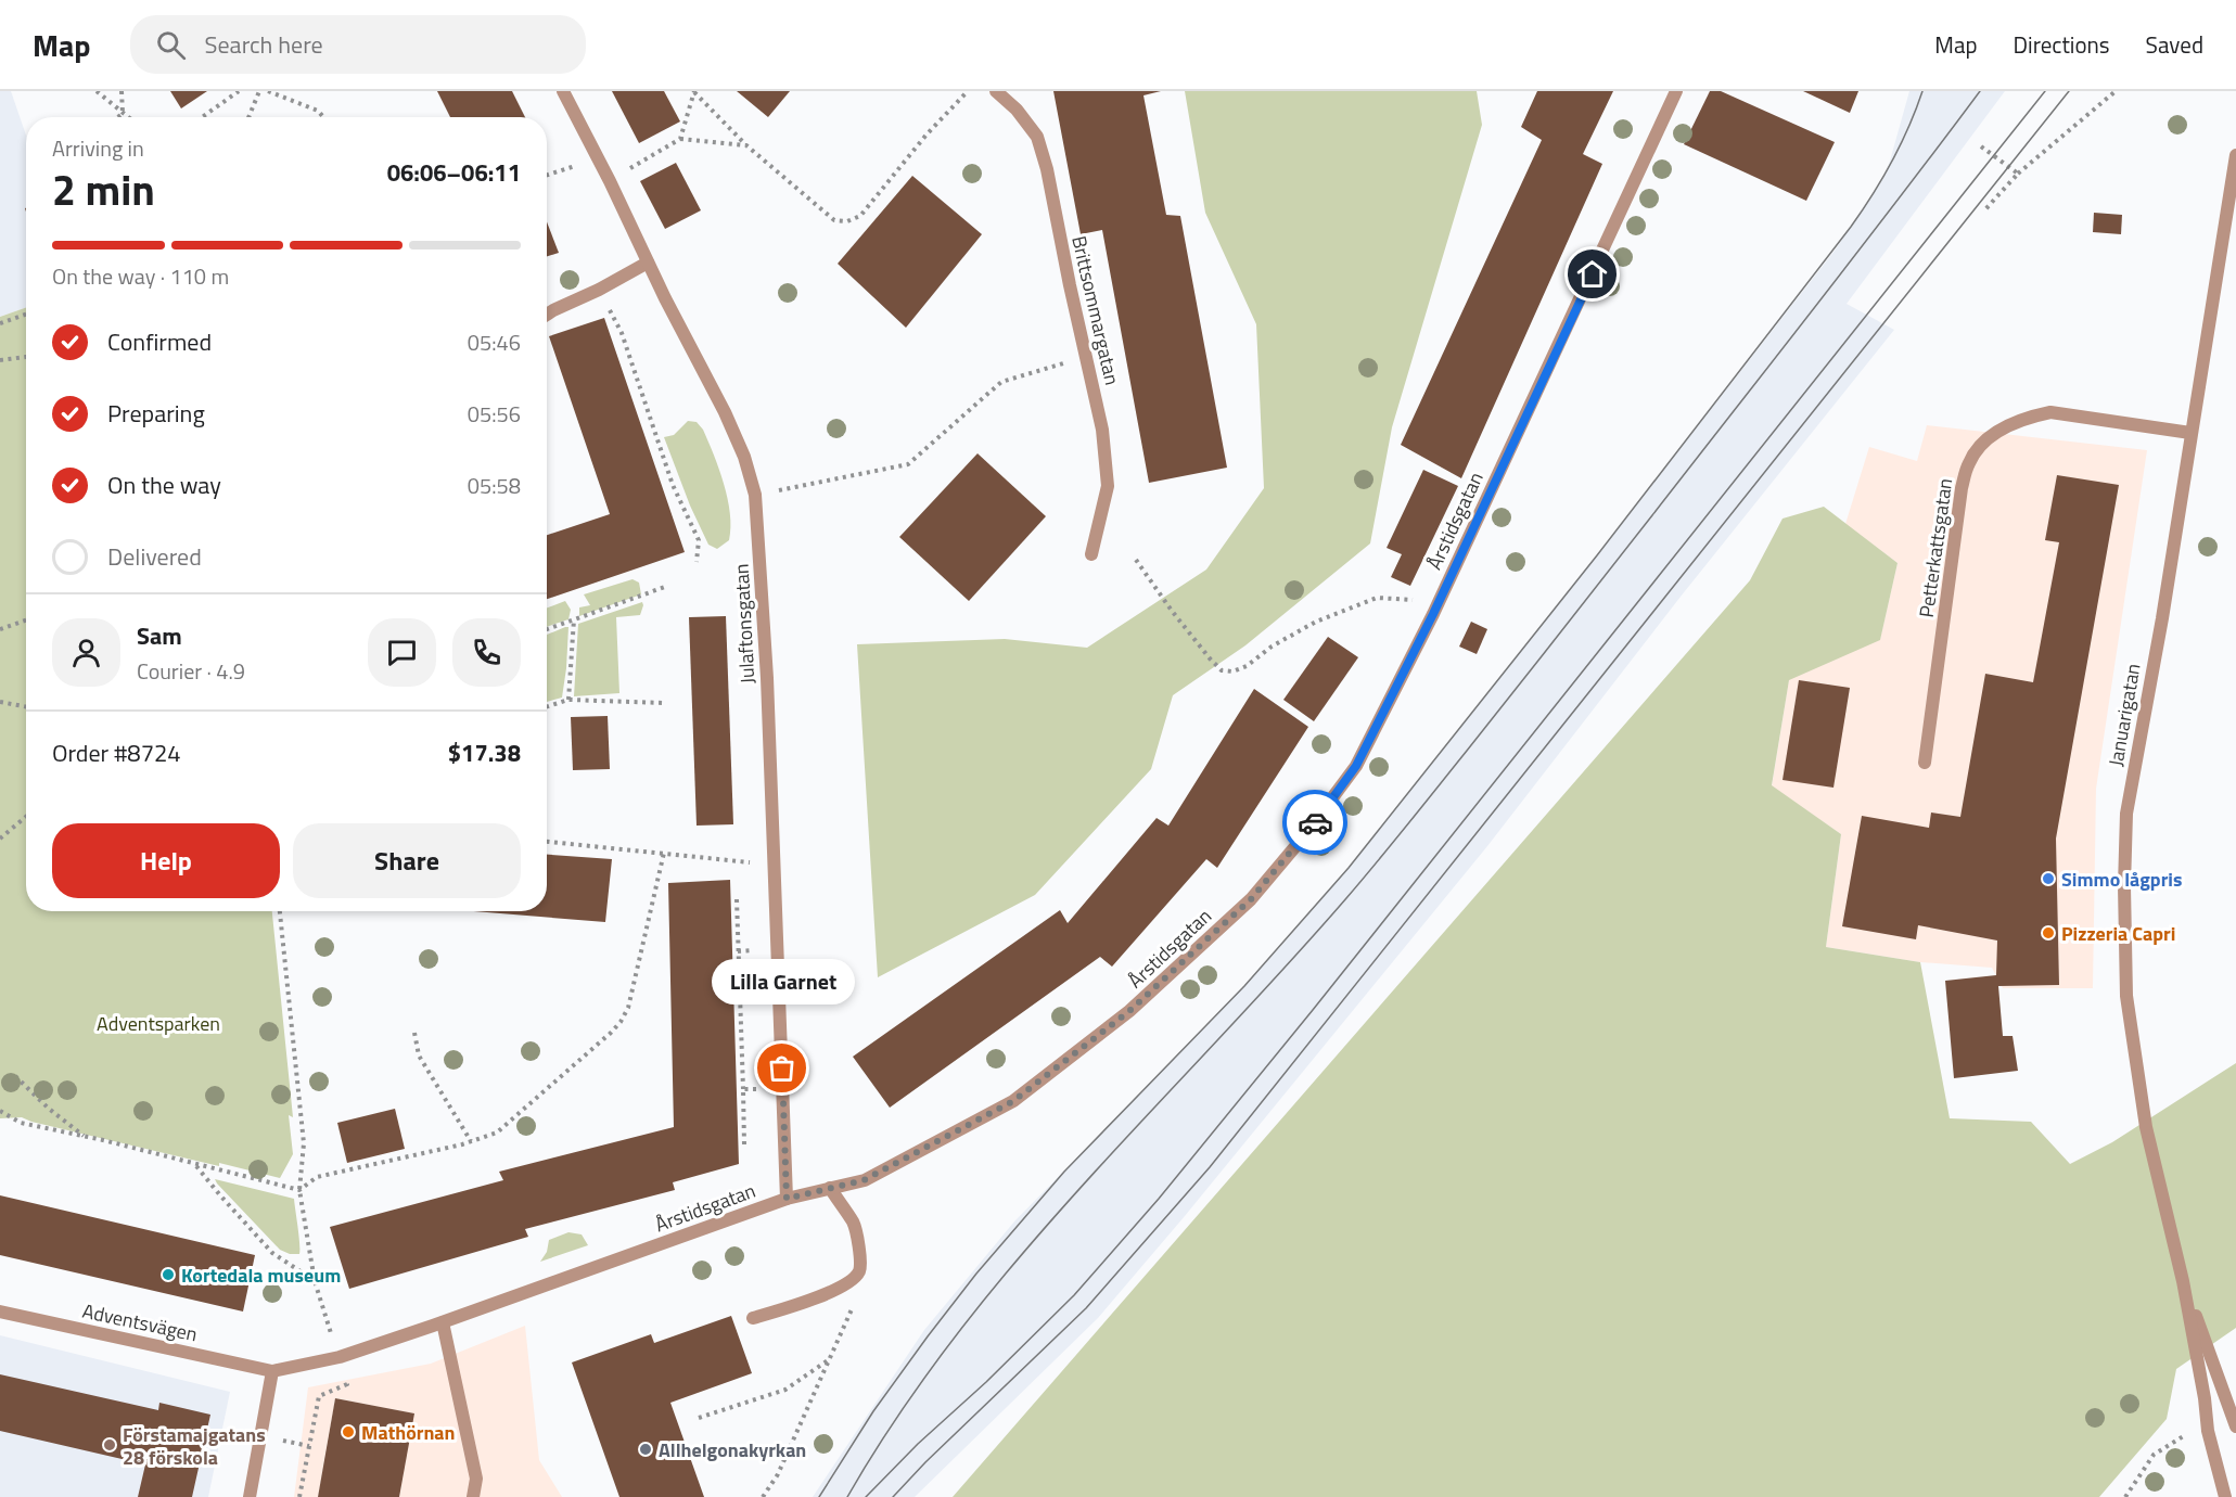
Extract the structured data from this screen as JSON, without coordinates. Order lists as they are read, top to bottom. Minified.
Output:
{"streets":{"street":["Brittsommargatan","Årstidsgatan","Petterkattsgatan","Julaftonsgatan","Januarigatan","Adventsvägen"]},"crossings":[["Årstidsgatan","Julaftonsgatan"],["Årstidsgatan","Adventsvägen"],["Petterkattsgatan","Januarigatan"]],"parks":["Adventsparken"],"places":["Simmo lågpris","Pizzeria Capri","Lilla Garnet","Kortedala museum","Mathörnan","Förstamajgatans 28 förskola","Allhelgonakyrkan"],"page":{"header":"Map","search":"Search here","nav":["Map","Directions","Saved"],"heading":["2 min","Arriving in","06:06–06:11"],"panel":["Sam","Courier · 4.9","Order #8724","$17.38"],"bar":"On the way · 110 m","list":[["Confirmed","05:46"],["Preparing","05:56"],["On the way","05:58"],"Delivered"],"buttons":["Help","Share"],"bubble":"Lilla Garnet"}}
